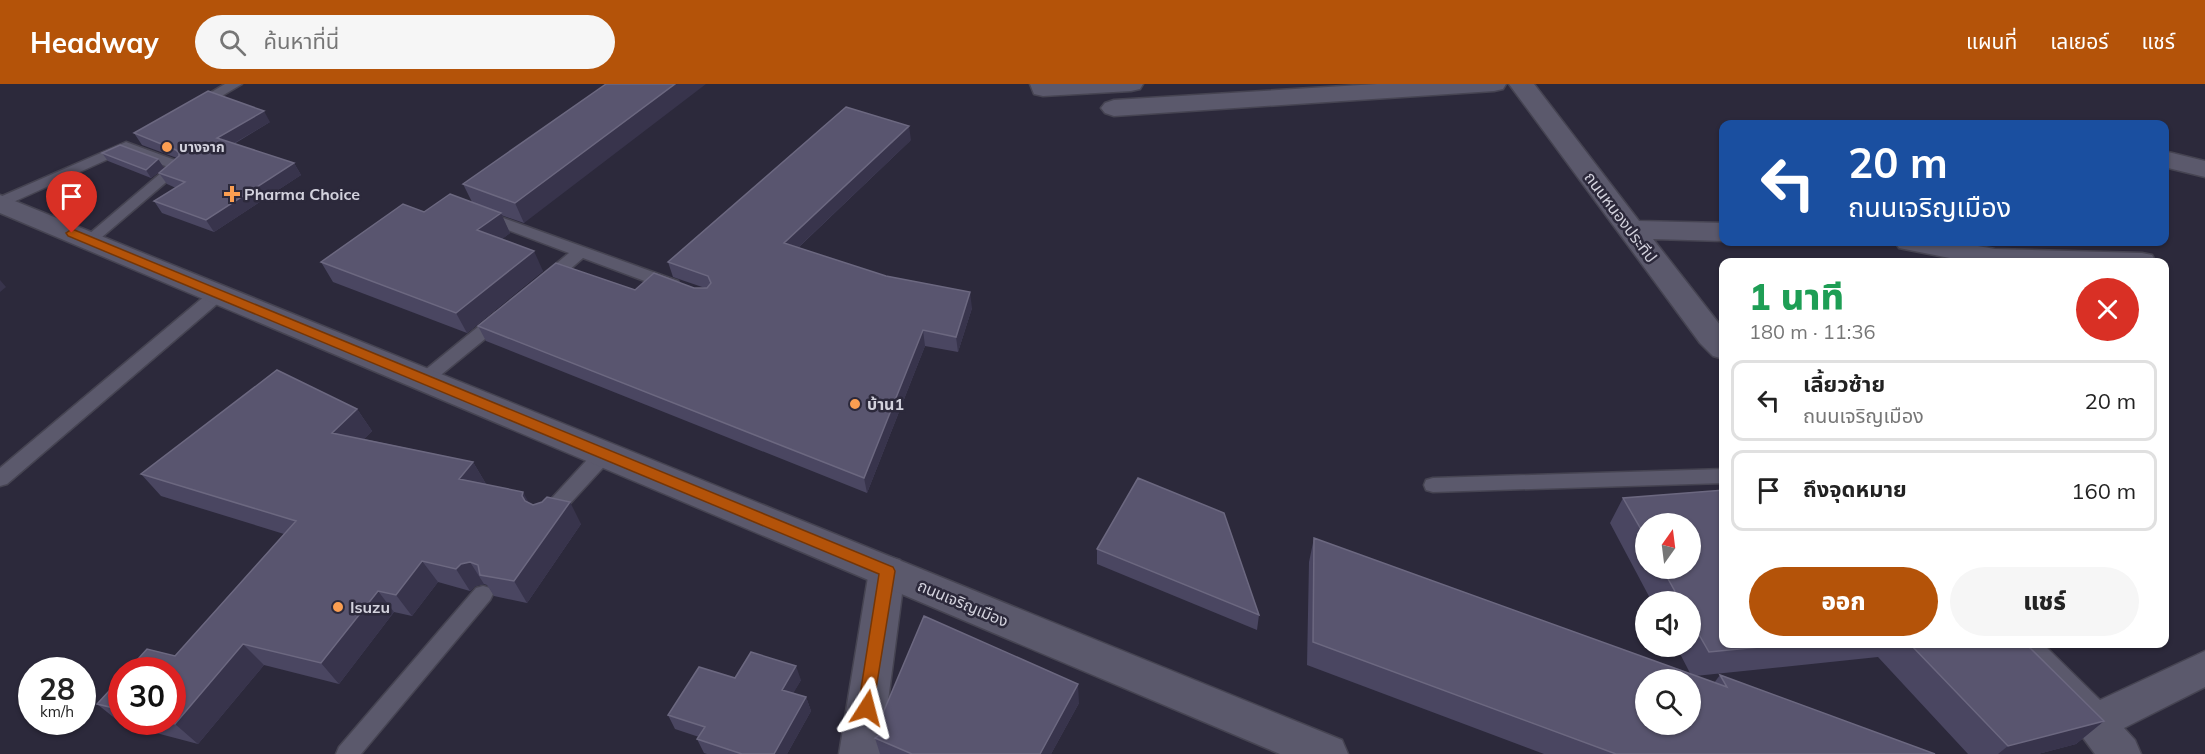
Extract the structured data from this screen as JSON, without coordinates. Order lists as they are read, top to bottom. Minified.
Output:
{"streets":{"street":["ถนนหนองประทีป","ถนนเจริญเมือง"]},"places":{"other":["บางจาก","บ้าน1","Isuzu"],"health":["Pharma Choice"]},"north":"top","page":{"header":"Headway","search":"ค้นหาที่นี่","nav":["แผนที่","เลเยอร์","แชร์"],"turn":["20 m","ถนนเจริญเมือง"],"heading":["1 นาที","180 m · 11:36"],"list":[{"name":"เลี้ยวซ้าย","note":"ถนนเจริญเมือง","value":"20 m"},{"name":"ถึงจุดหมาย","value":"160 m"}],"buttons":["ออก","แชร์"],"speed":"28 km/h","limit":"30"}}
